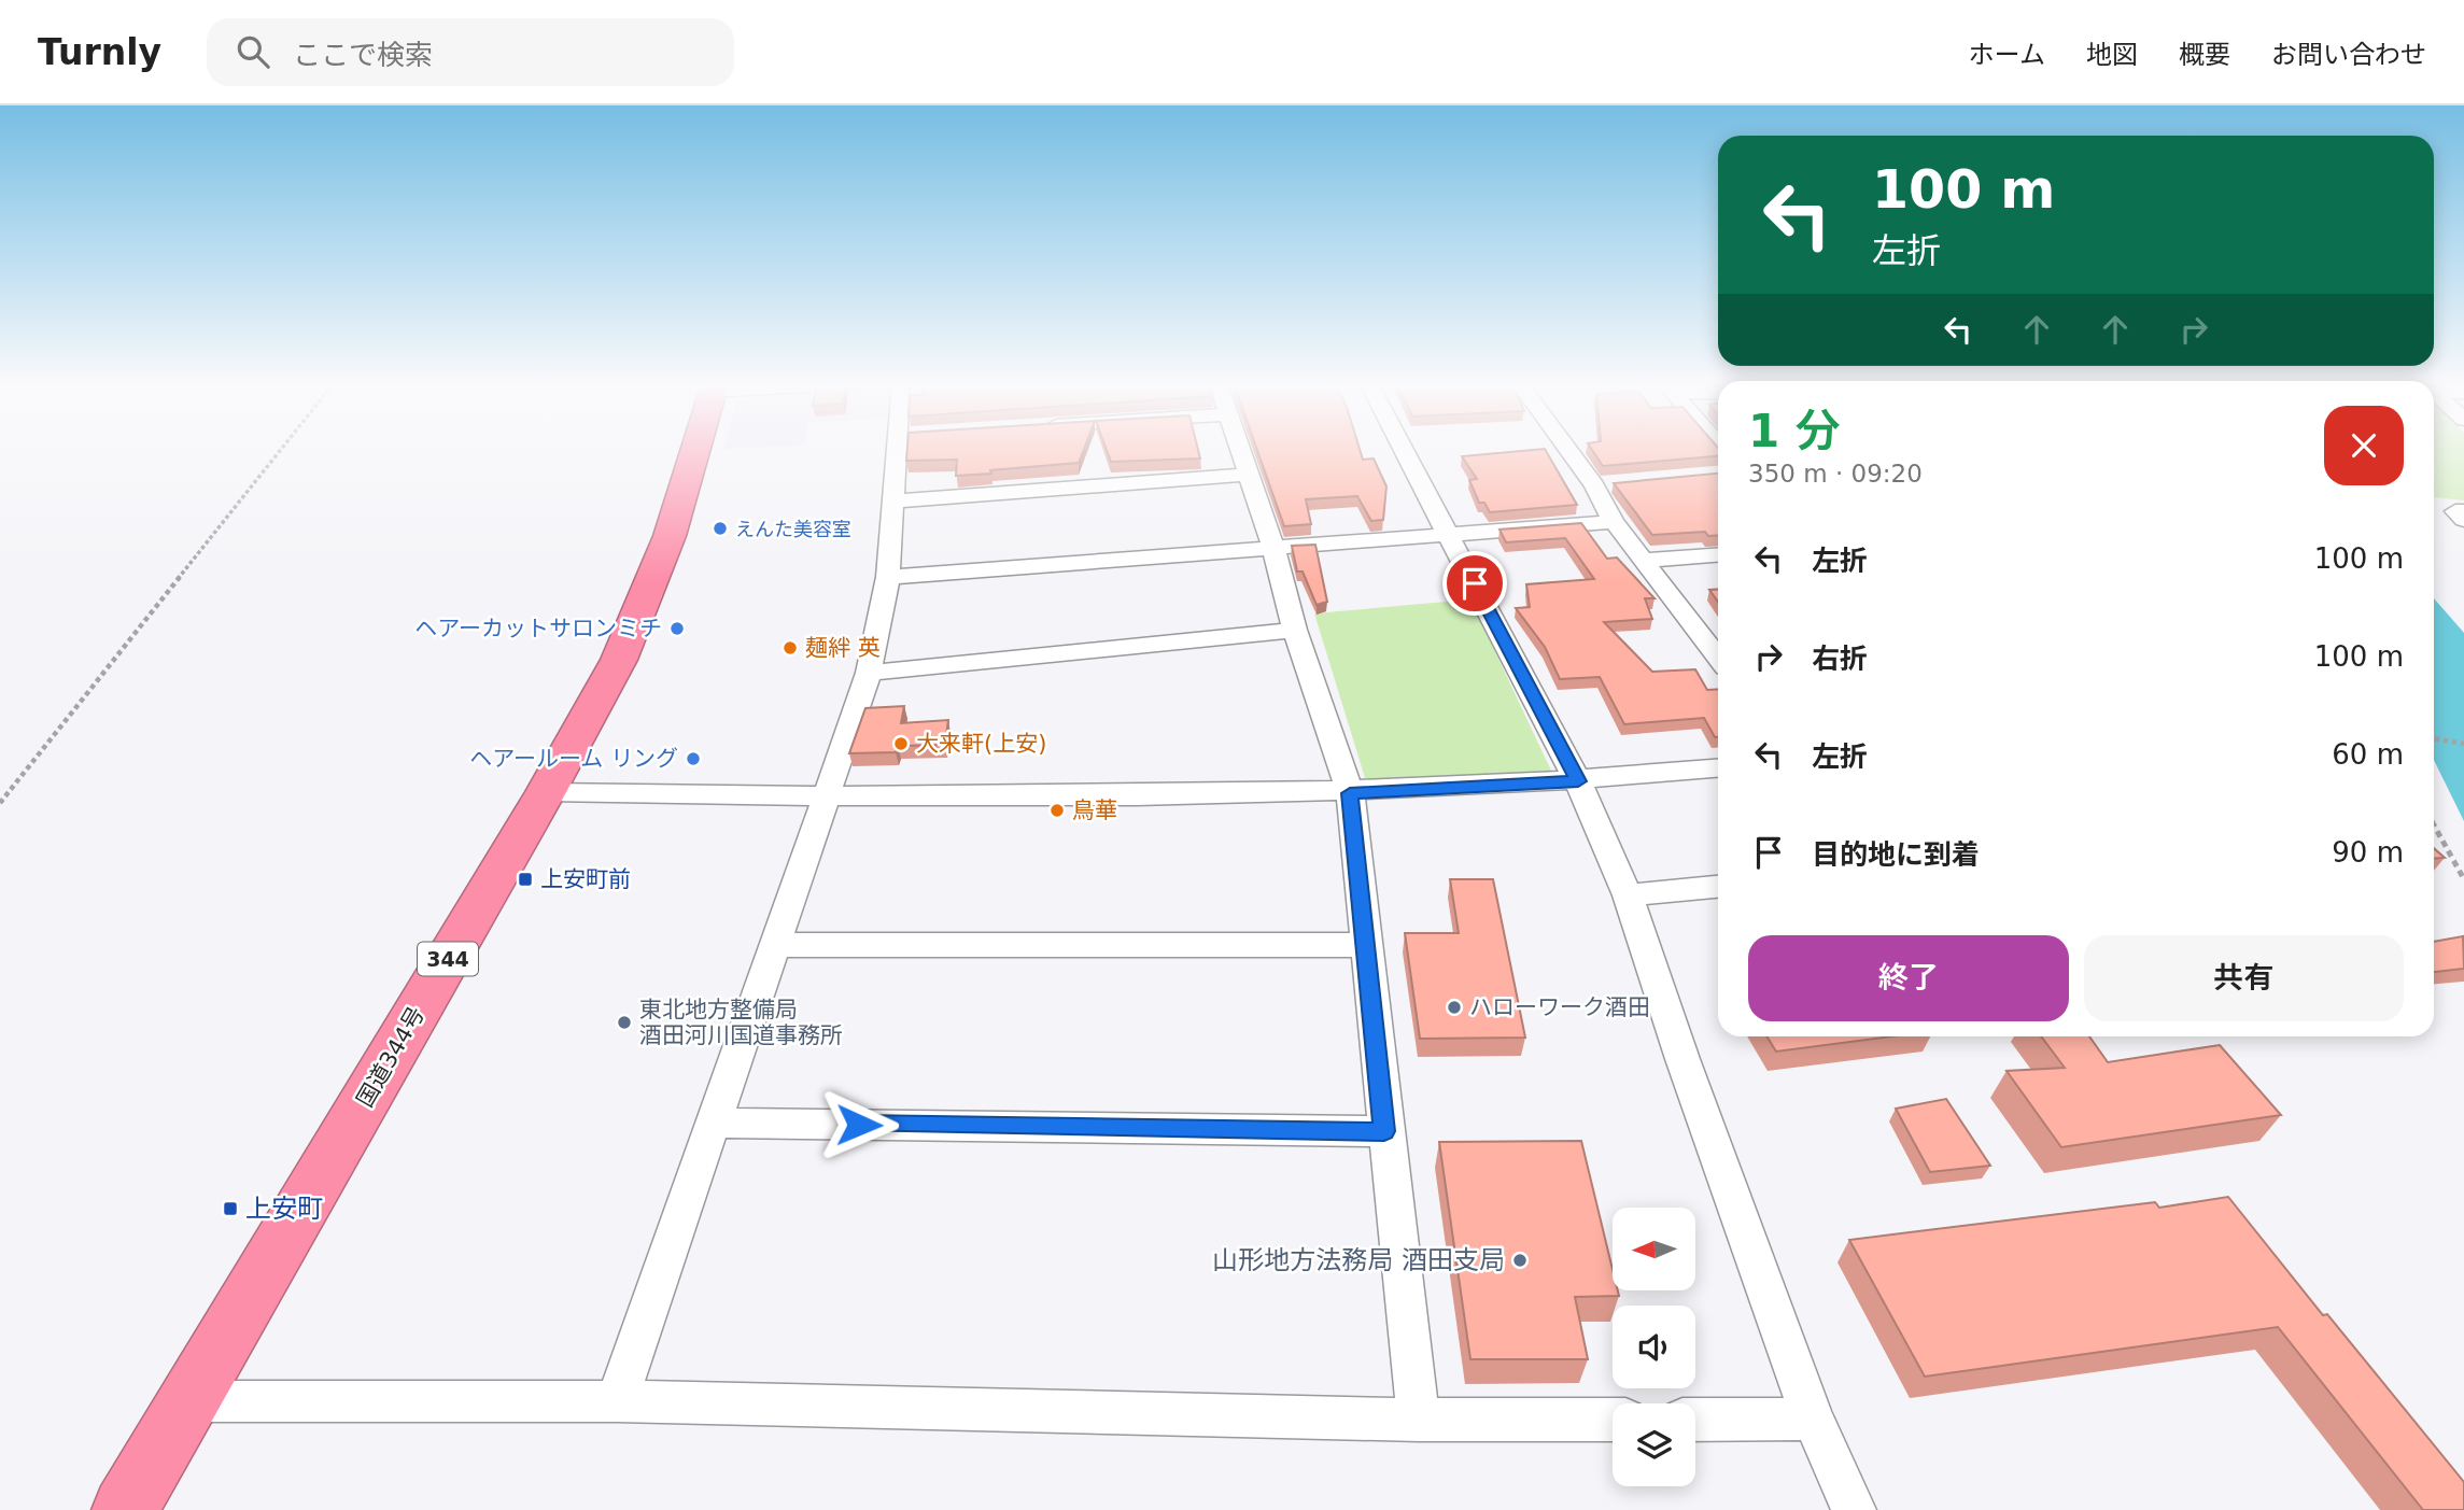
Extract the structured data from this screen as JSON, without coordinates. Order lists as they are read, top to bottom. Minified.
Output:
{"streets":{"highway":["344","国道344号"]},"places":{"other":["えんた美容室","ヘアーカットサロンミチ","麺絆 英","大来軒(上安)","ヘアールーム リング","鳥華","ハローワーク酒田","東北地方整備局 酒田河川国道事務所","山形地方法務局 酒田支局"],"transit":["上安町前","上安町"]},"north":"left","page":{"header":"Turnly","search":"ここで検索","nav":["ホーム","地図","概要","お問い合わせ"],"turn":["100 m","左折"],"heading":["1 分","350 m · 09:20"],"list":[{"name":"左折","value":"100 m"},{"name":"右折","value":"100 m"},{"name":"左折","value":"60 m"},{"name":"目的地に到着","value":"90 m"}],"buttons":["終了","共有"]}}
